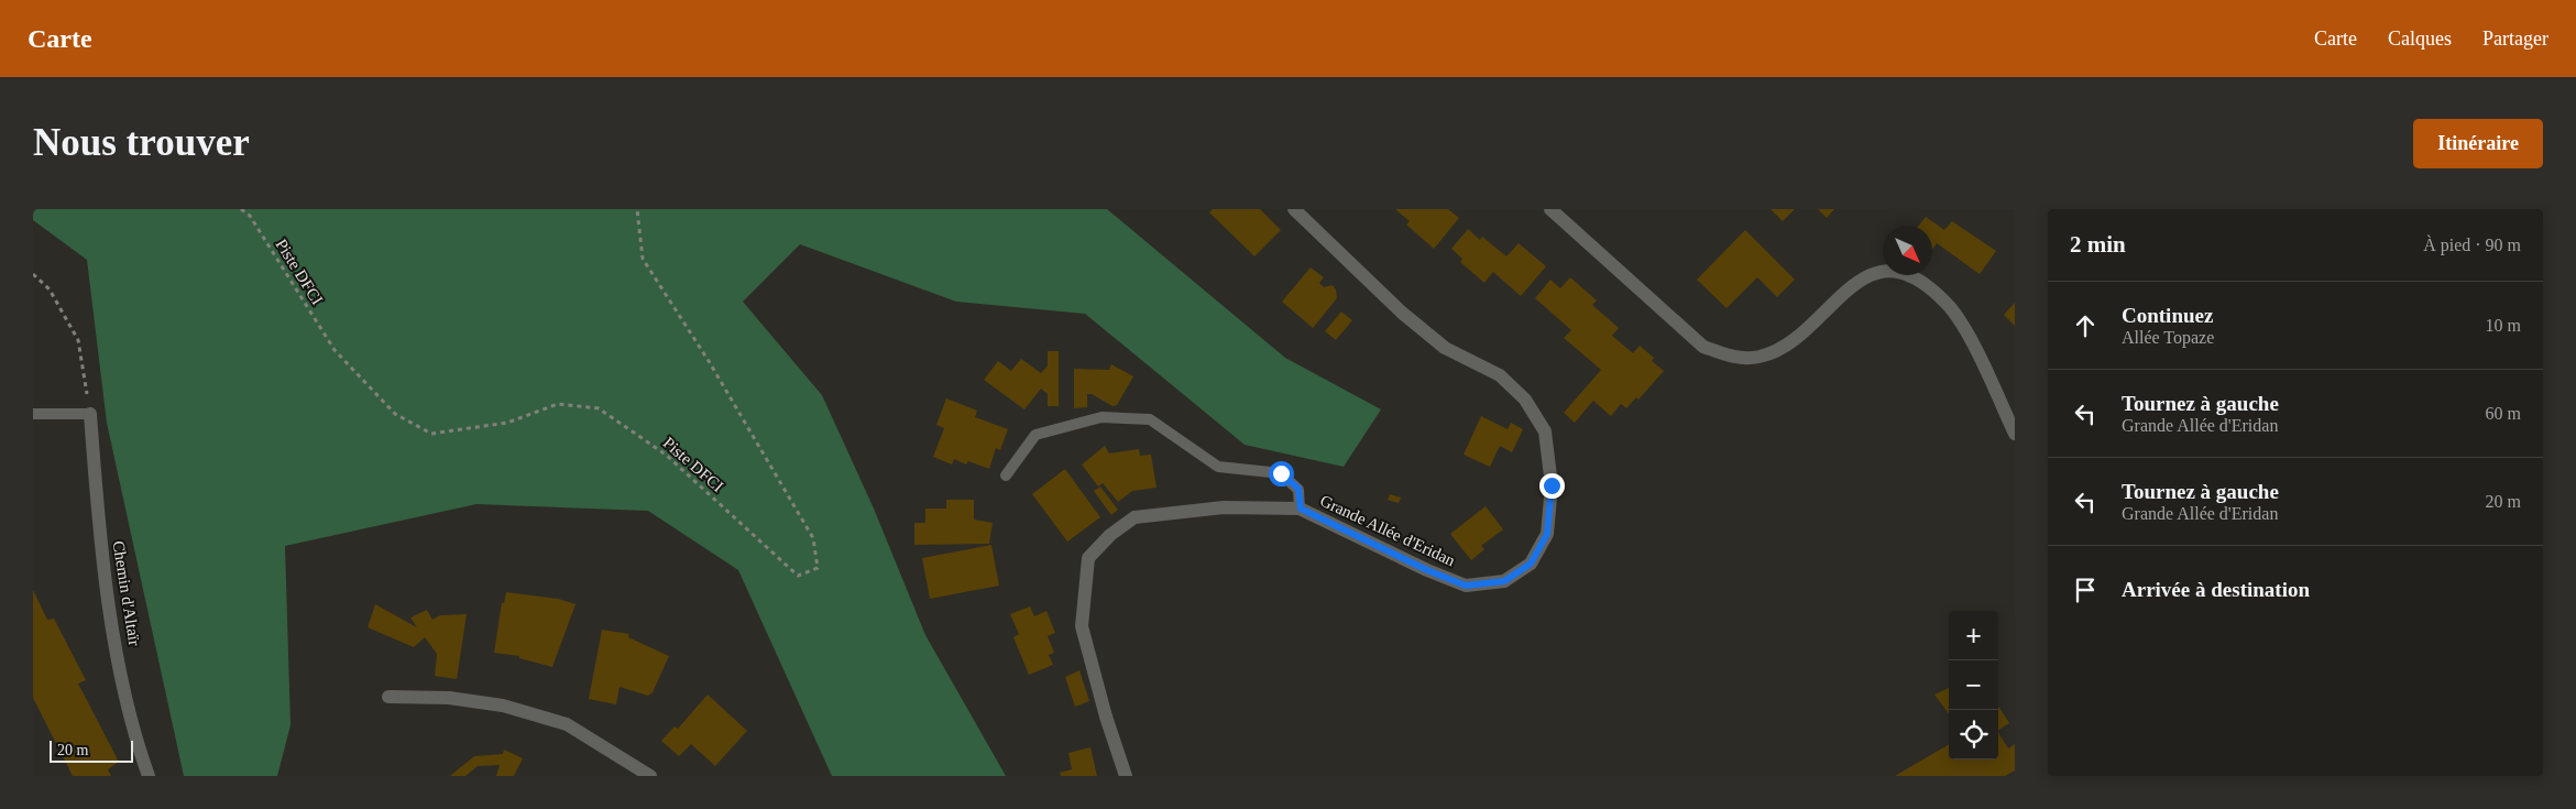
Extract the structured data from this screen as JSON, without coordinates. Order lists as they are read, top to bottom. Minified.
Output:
{"streets":{"street":["Grande Allée d'Eridan","Chemin d'Altaïr"],"path":["Piste DFCI"]},"scale_bar":"20 m","north":"bottom right","page":{"header":"Carte","nav":["Carte","Calques","Partager"],"buttons":"Itinéraire","title":"Nous trouver","heading":["2 min","À pied · 90 m"],"list":[["Continuez","Allée Topaze","10 m"],["Tournez à gauche","Grande Allée d'Eridan","60 m"],["Tournez à gauche","Grande Allée d'Eridan","20 m"],"Arrivée à destination"],"map_buttons":["+","−"],"scale":"20 m"}}
